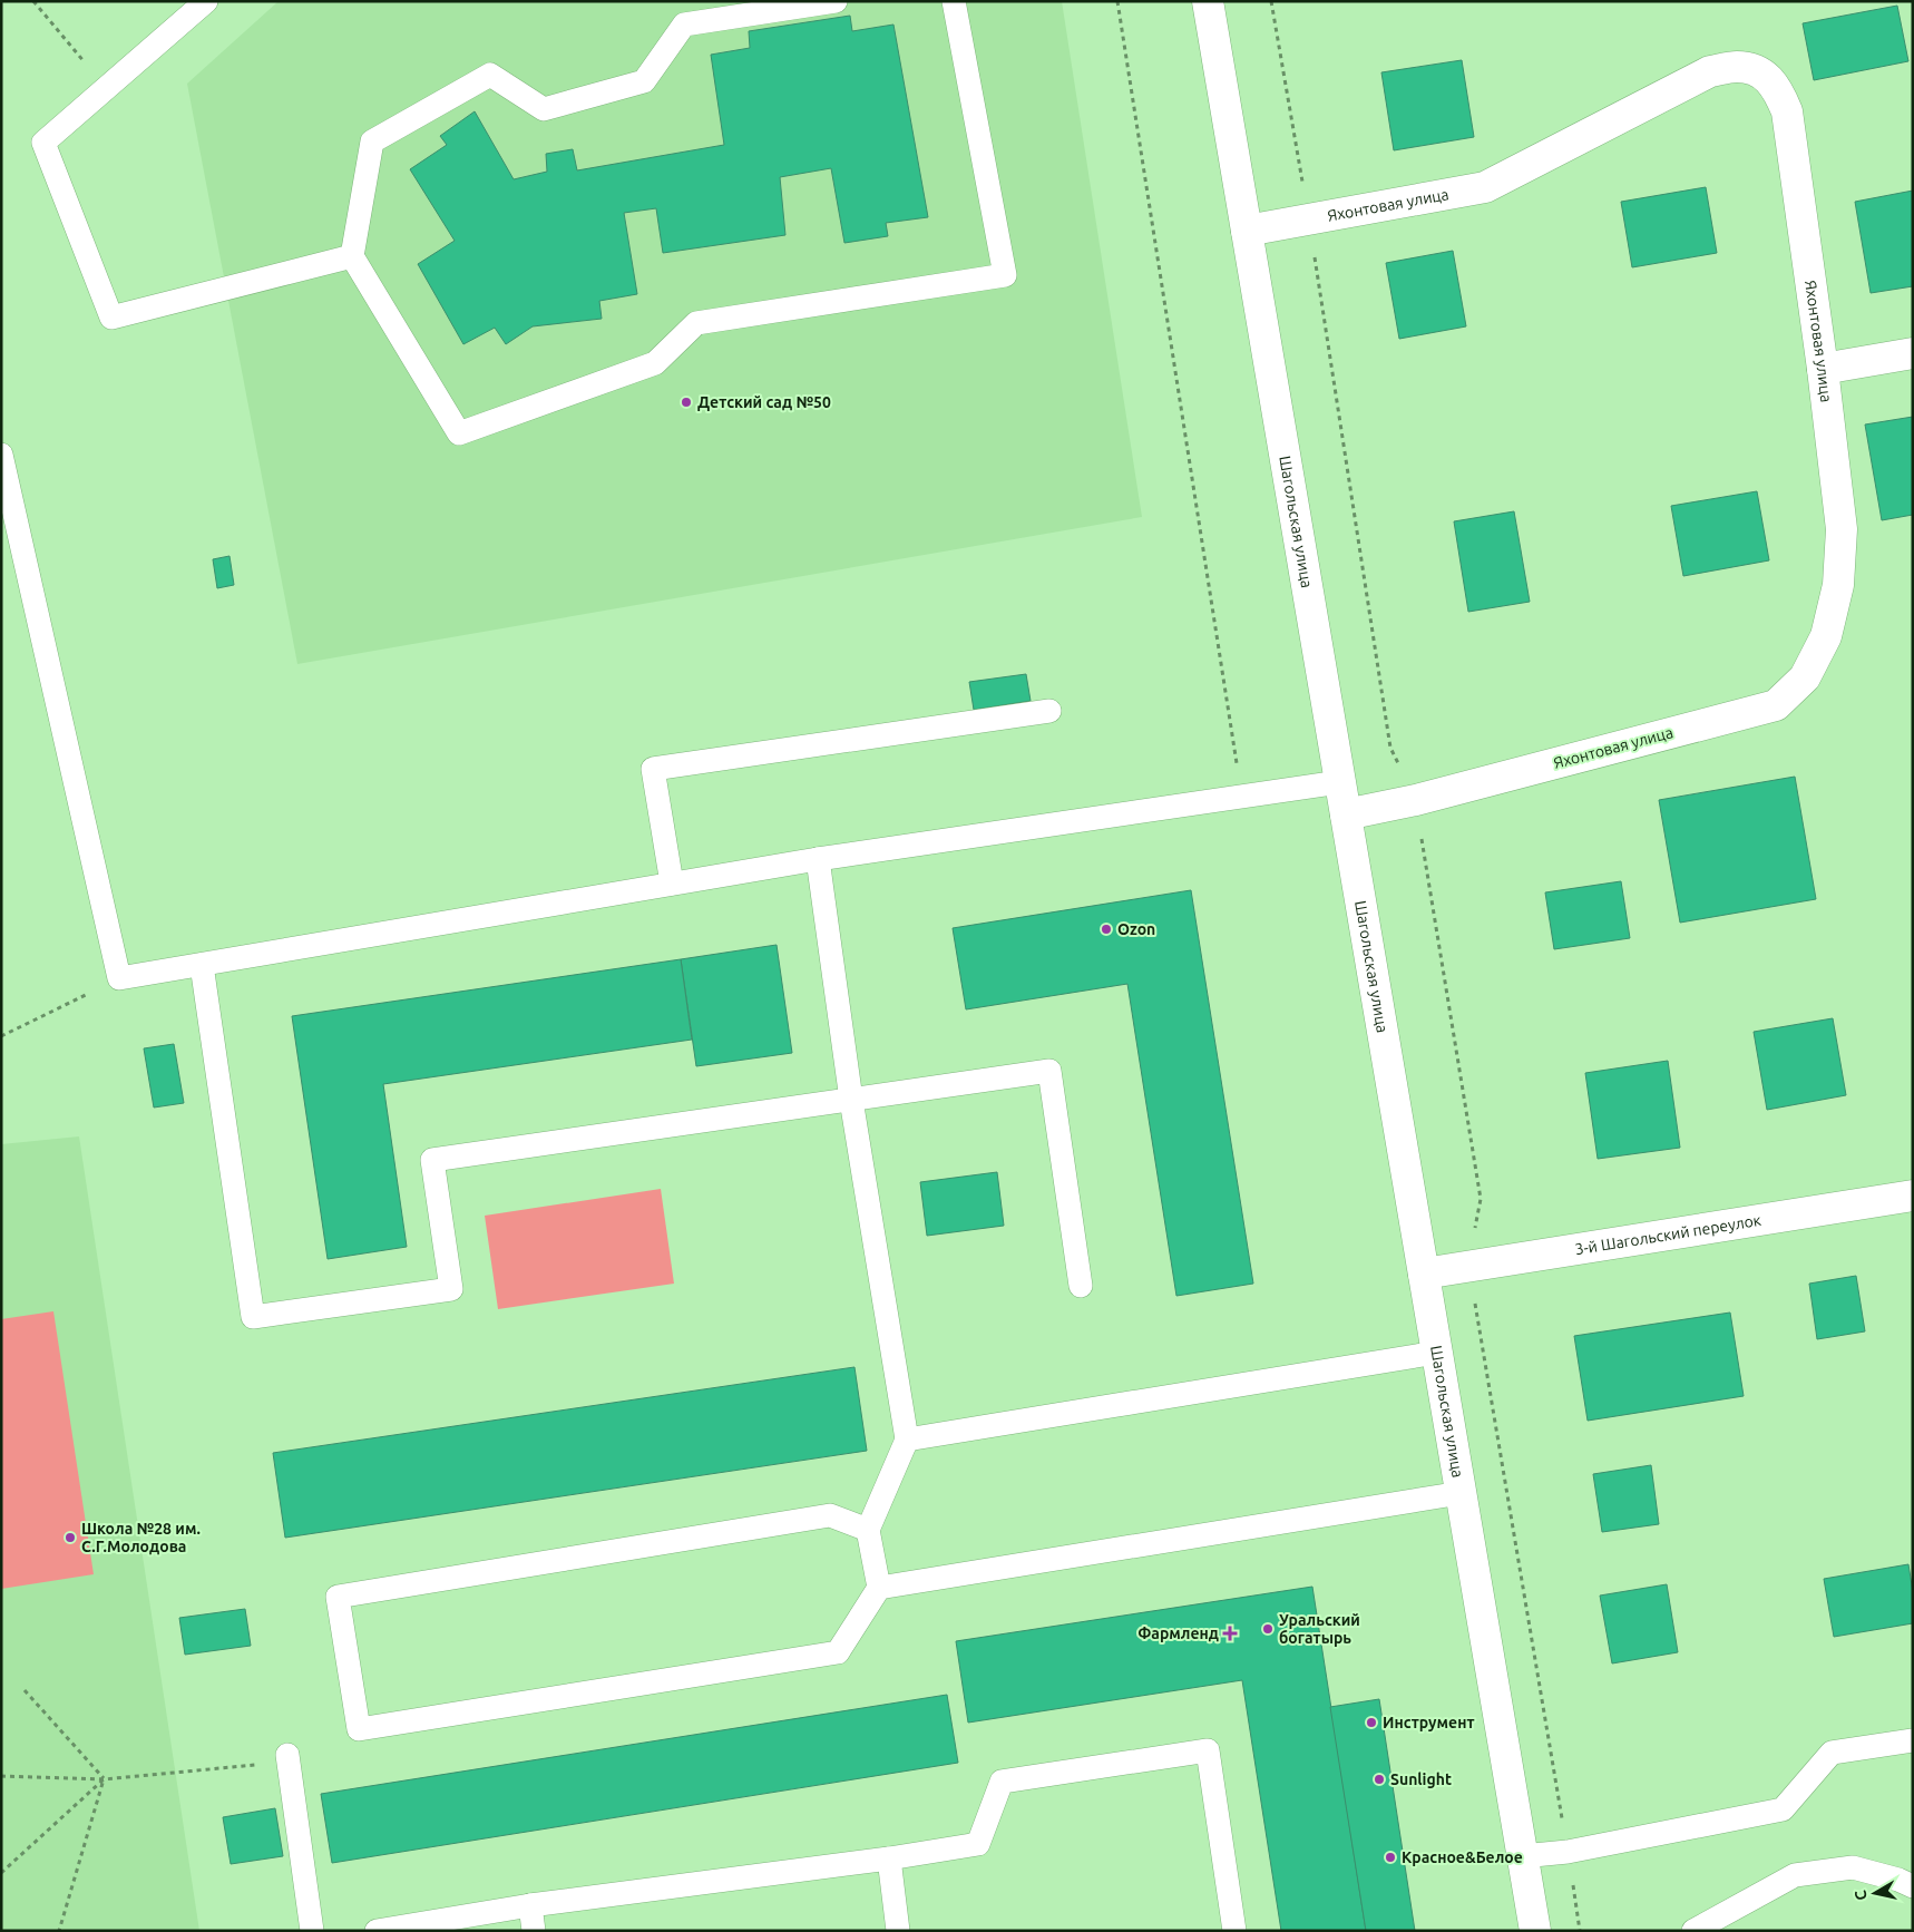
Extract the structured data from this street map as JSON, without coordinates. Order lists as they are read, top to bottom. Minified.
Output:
{"streets":{"street":["Яхонтовая улица","Шагольская улица","3-й Шагольский переулок"]},"crossings":[["Яхонтовая улица","Шагольская улица"],["Шагольская улица","3-й Шагольский переулок"]],"places":{"other":["Детский сад №50","Ozon","Школа №28 им. С.Г.Молодова","Уральский богатырь","Инструмент","Sunlight","Красное&Белое"],"health":["Фармленд"]},"north":"left"}
